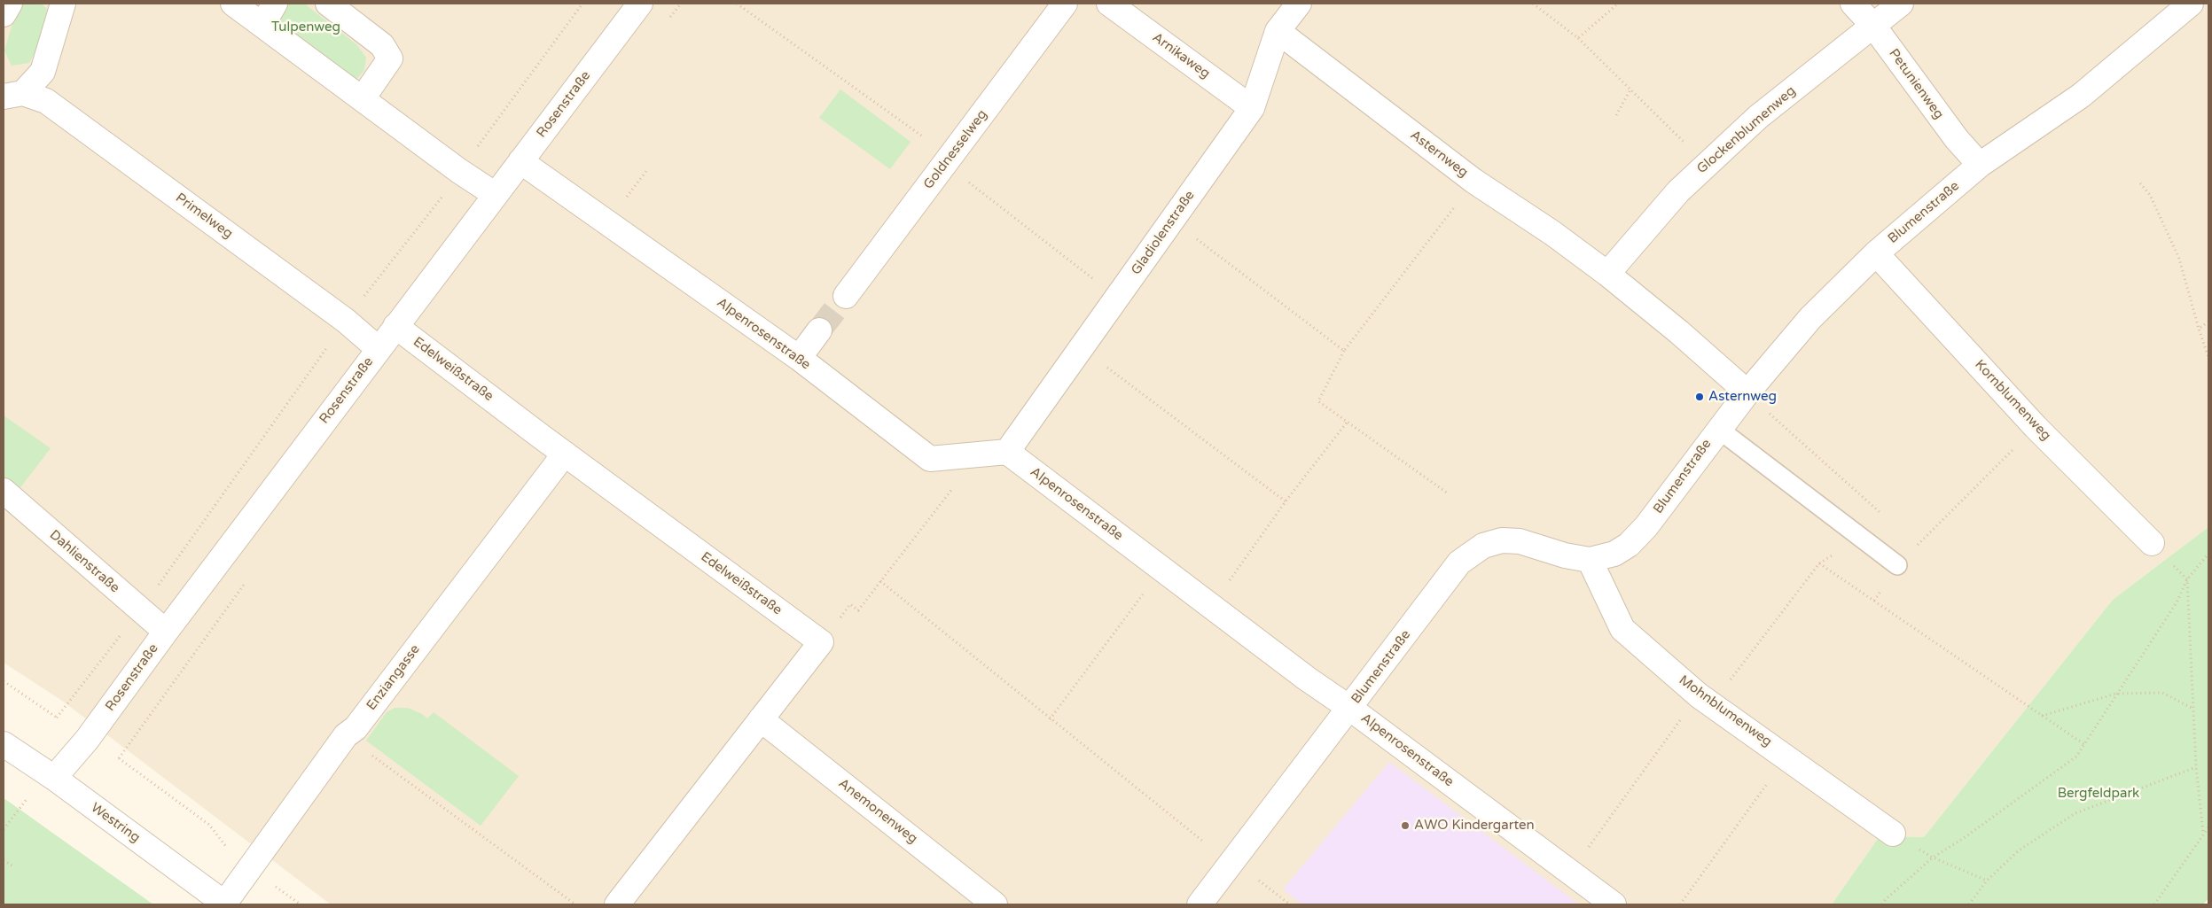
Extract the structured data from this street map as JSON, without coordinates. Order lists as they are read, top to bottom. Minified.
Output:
{"streets":{"street":["Arnikaweg","Petunienweg","Rosenstraße","Glockenblumenweg","Goldnesselweg","Asternweg","Blumenstraße","Primelweg","Gladiolenstraße","Alpenrosenstraße","Edelweißstraße","Kornblumenweg","Dahlienstraße","Enziangasse","Mohnblumenweg","Anemonenweg","Westring"]},"crossings":[["Arnikaweg","Gladiolenstraße"],["Petunienweg","Glockenblumenweg"],["Petunienweg","Blumenstraße"],["Rosenstraße","Primelweg"],["Rosenstraße","Alpenrosenstraße"],["Rosenstraße","Edelweißstraße"],["Rosenstraße","Dahlienstraße"],["Rosenstraße","Westring"],["Glockenblumenweg","Asternweg"],["Asternweg","Blumenstraße"],["Asternweg","Gladiolenstraße"],["Blumenstraße","Alpenrosenstraße"],["Blumenstraße","Kornblumenweg"],["Blumenstraße","Mohnblumenweg"],["Gladiolenstraße","Alpenrosenstraße"],["Edelweißstraße","Enziangasse"],["Enziangasse","Westring"]],"parks":["Tulpenweg","Bergfeldpark"],"places":["Asternweg","AWO Kindergarten"]}
